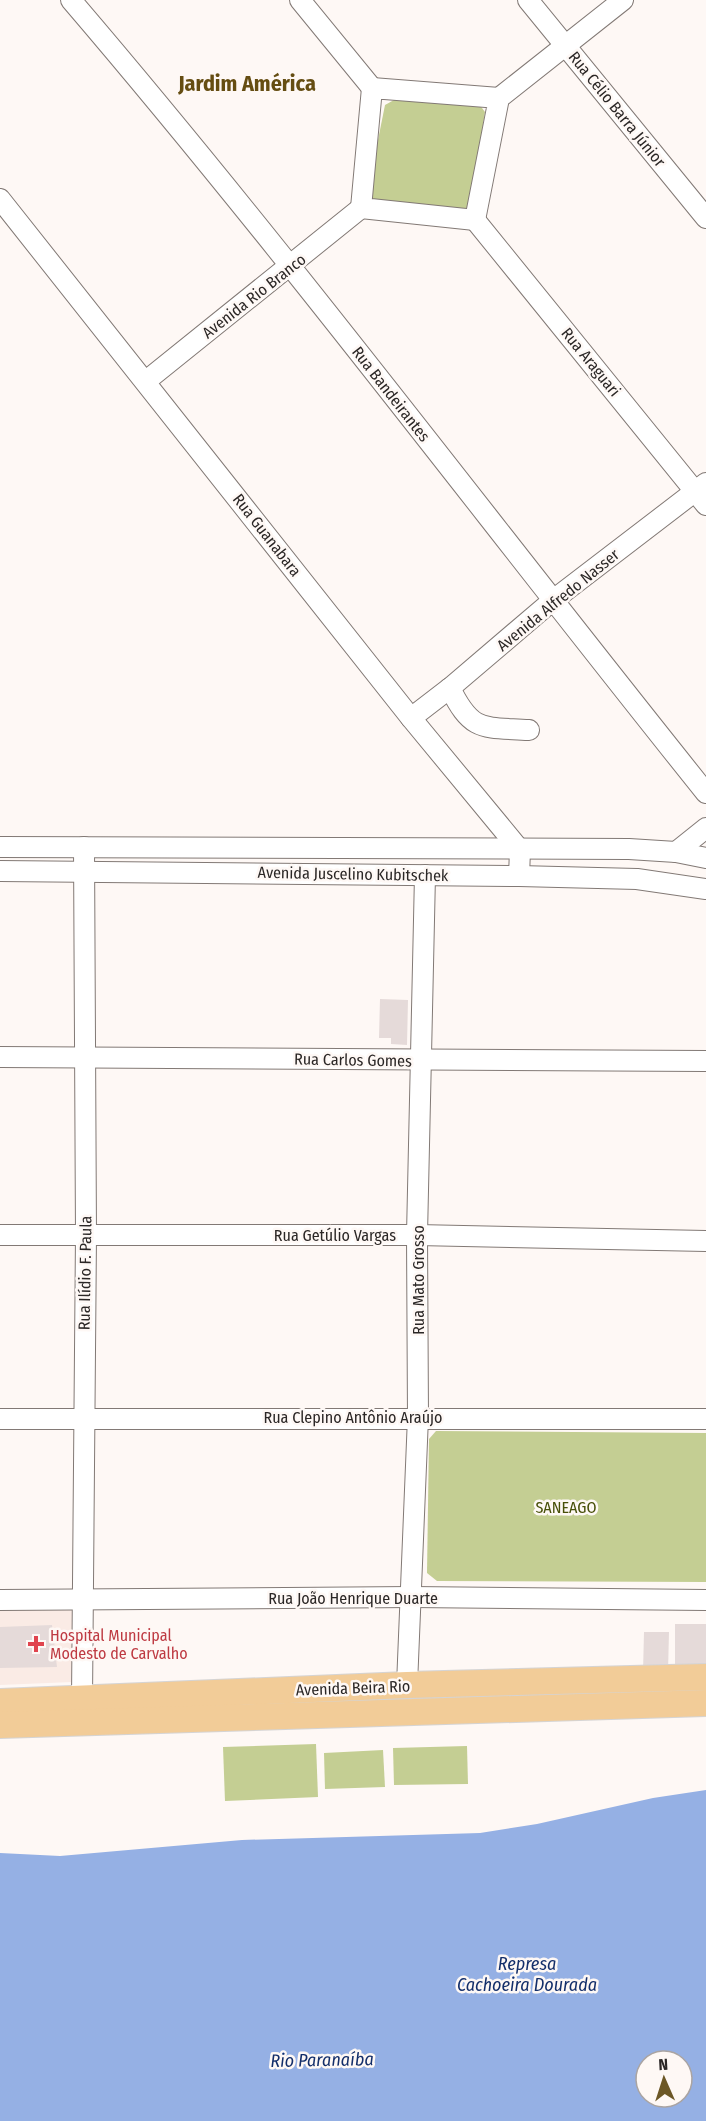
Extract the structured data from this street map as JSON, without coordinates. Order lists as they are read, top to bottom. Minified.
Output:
{"streets":{"main road":["Avenida Beira Rio"],"street":["Rua Célio Barra Júnior","Avenida Rio Branco","Rua Araguari","Rua Bandeirantes","Rua Guanabara","Avenida Alfredo Nasser","Avenida Juscelino Kubitschek","Rua Carlos Gomes","Rua Getúlio Vargas","Rua Ilídio F. Paula","Rua Mato Grosso","Rua Clepino Antônio Araújo","Rua João Henrique Duarte"]},"crossings":[["Avenida Rio Branco","Rua Bandeirantes"],["Avenida Rio Branco","Rua Guanabara"],["Rua Araguari","Avenida Alfredo Nasser"],["Rua Bandeirantes","Avenida Alfredo Nasser"],["Rua Guanabara","Avenida Alfredo Nasser"],["Rua Guanabara","Avenida Juscelino Kubitschek"],["Avenida Juscelino Kubitschek","Rua Ilídio F. Paula"],["Avenida Juscelino Kubitschek","Rua Mato Grosso"],["Rua Carlos Gomes","Rua Ilídio F. Paula"],["Rua Carlos Gomes","Rua Mato Grosso"],["Rua Getúlio Vargas","Rua Ilídio F. Paula"],["Rua Getúlio Vargas","Rua Mato Grosso"],["Rua Ilídio F. Paula","Rua Clepino Antônio Araújo"],["Rua Ilídio F. Paula","Rua João Henrique Duarte"],["Rua Ilídio F. Paula","Avenida Beira Rio"],["Rua Mato Grosso","Rua Clepino Antônio Araújo"],["Rua Mato Grosso","Rua João Henrique Duarte"],["Rua Mato Grosso","Avenida Beira Rio"]],"districts":["Jardim América"],"water":["Represa Cachoeira Dourada","Rio Paranaíba"],"parks":["SANEAGO"],"places":{"health":["Hospital Municipal Modesto de Carvalho"]},"north":"top"}
